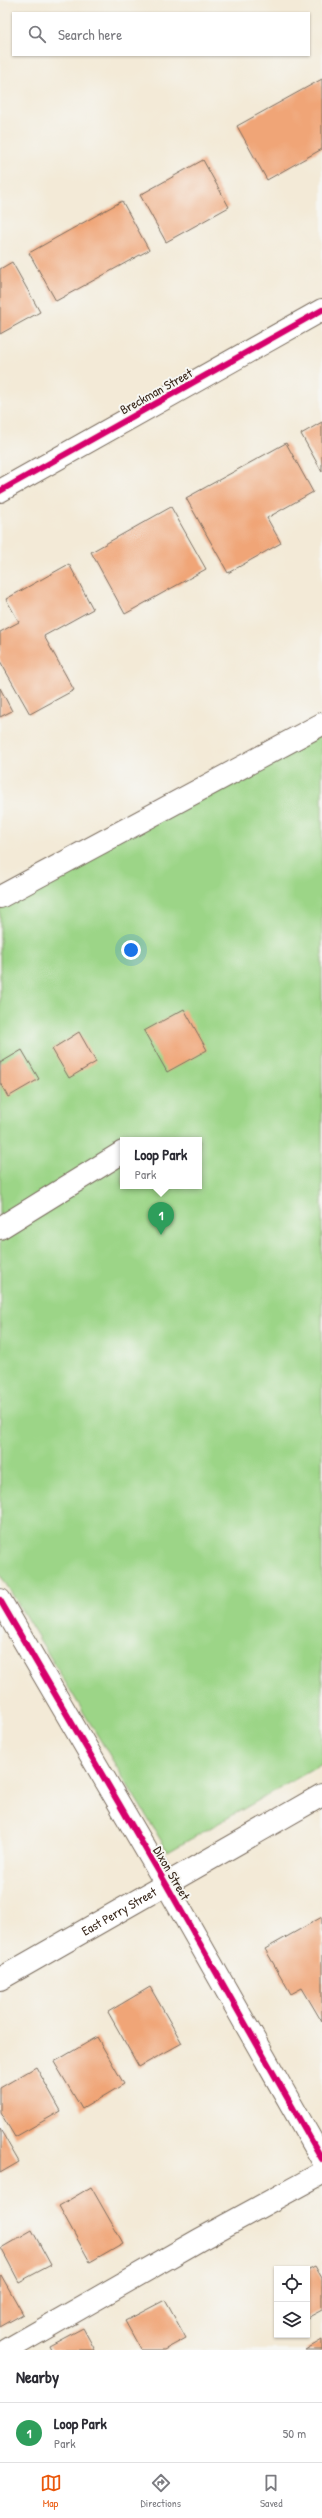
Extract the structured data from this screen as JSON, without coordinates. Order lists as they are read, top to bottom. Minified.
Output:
{"streets":{"street":["Breckman Street","Dixon Street","East Perry Street"]},"crossings":[["Dixon Street","East Perry Street"]],"page":{"search":"Search here","popup":["Loop Park","Park"],"pins":"1","heading":"Nearby","list":[{"mark":"1","name":"Loop Park","note":"Park","value":"50 m"}],"nav":["Map","Directions","Saved"]}}
